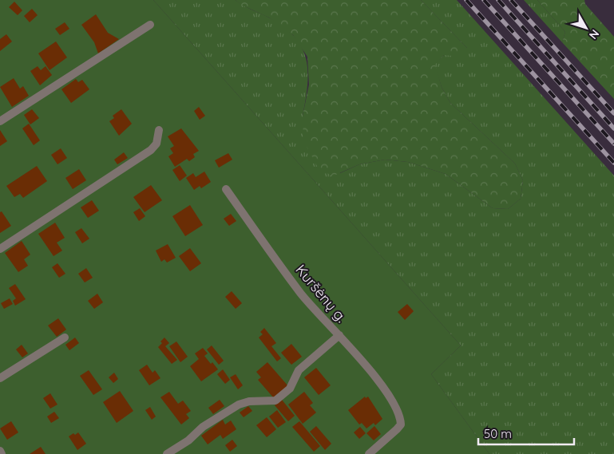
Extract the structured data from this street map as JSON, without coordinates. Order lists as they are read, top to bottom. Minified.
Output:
{"streets":{"street":["Kuršėnų g."]},"scale_bar":"50 m","north":"bottom right"}
